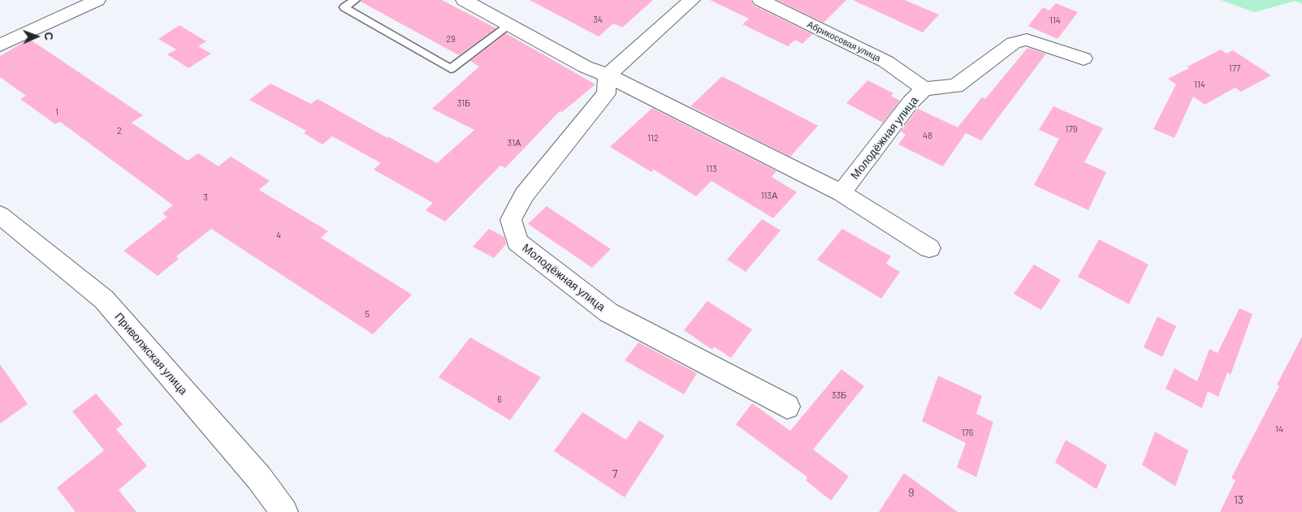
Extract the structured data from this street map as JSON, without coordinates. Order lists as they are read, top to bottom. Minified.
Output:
{"streets":{"street":["Абрикосовая улица","Молодёжная улица","Приволжская улица"]},"crossings":[["Абрикосовая улица","Молодёжная улица"]],"house_numbers":["34","114","29","177","114","31Б","1","179","2","48","112","31А","113","113А","3","4","5","33Б","6","14","176","7","9","13"],"north":"right"}
